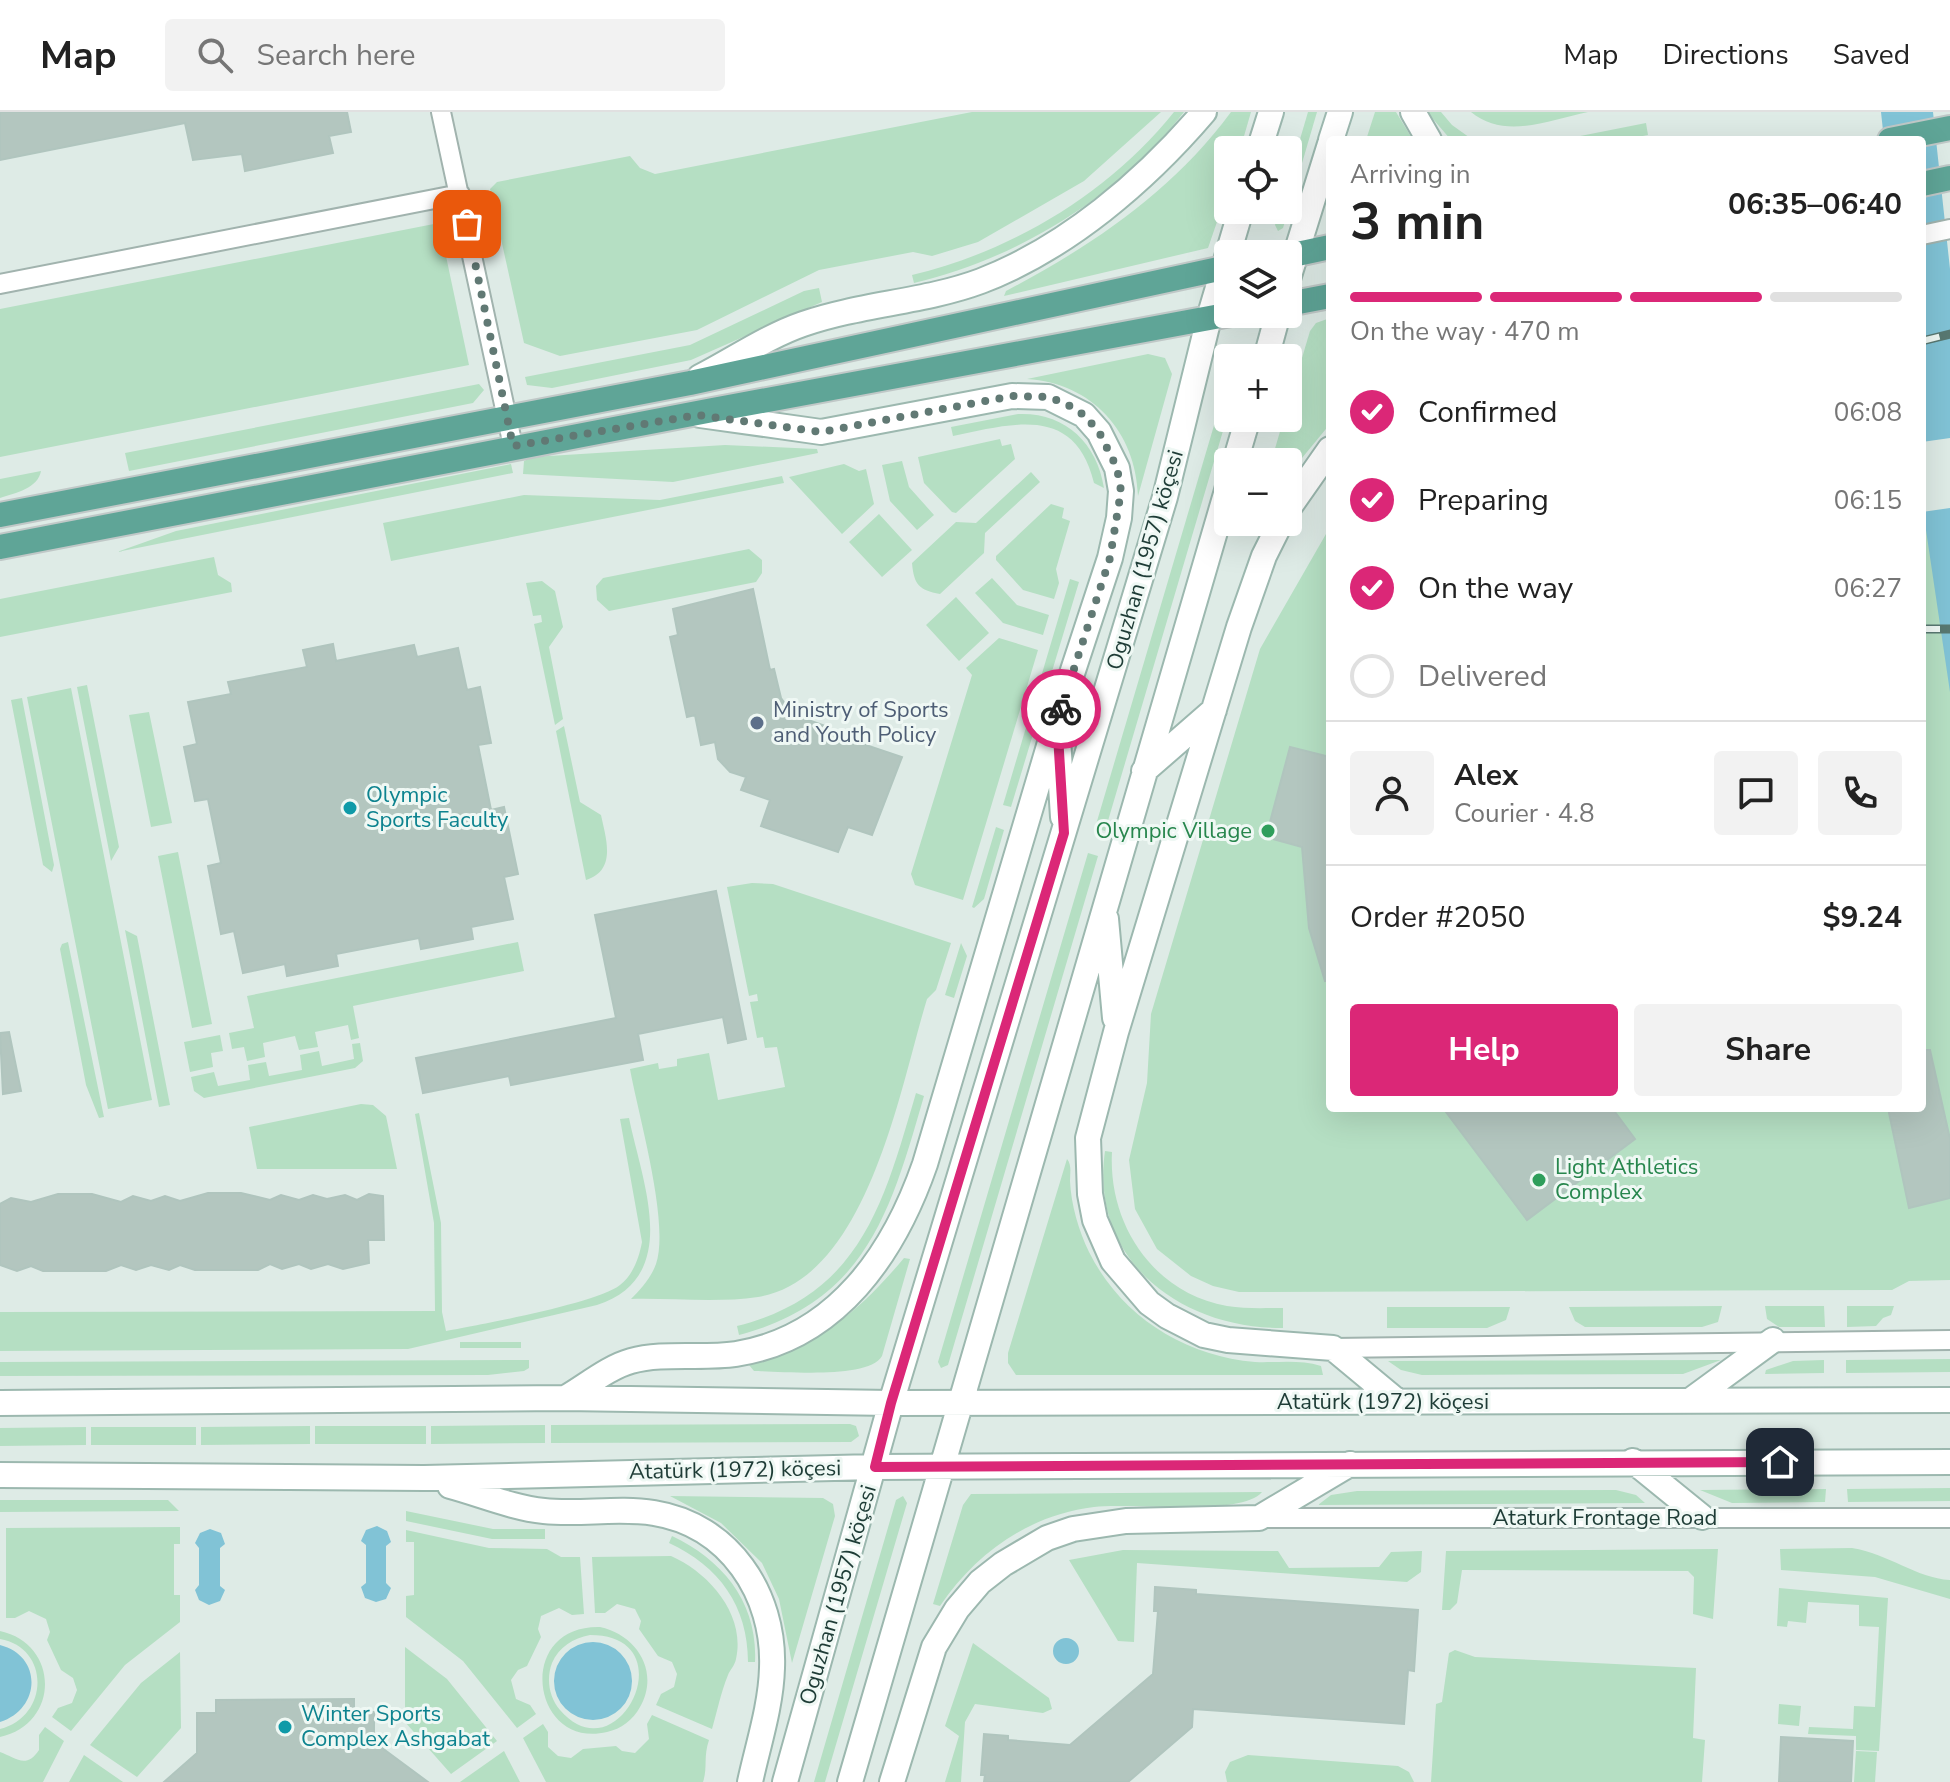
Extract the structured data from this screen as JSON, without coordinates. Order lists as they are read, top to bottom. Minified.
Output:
{"streets":{"main road":["Oguzhan (1957) köçesi","Atatürk (1972) köçesi"],"street":["Ataturk Frontage Road"]},"crossings":[["Oguzhan (1957) köçesi","Atatürk (1972) köçesi"]],"places":["Ministry of Sports and Youth Policy","Olympic Sports Faculty","Olympic Village","Light Athletics Complex","Winter Sports Complex Ashgabat"],"page":{"header":"Map","search":"Search here","nav":["Map","Directions","Saved"],"map_buttons":["+","−"],"heading":["3 min","Arriving in","06:35–06:40"],"panel":["Alex","Courier · 4.8","Order #2050","$9.24"],"bar":"On the way · 470 m","list":[["Confirmed","06:08"],["Preparing","06:15"],["On the way","06:27"],"Delivered"],"buttons":["Help","Share"]}}
